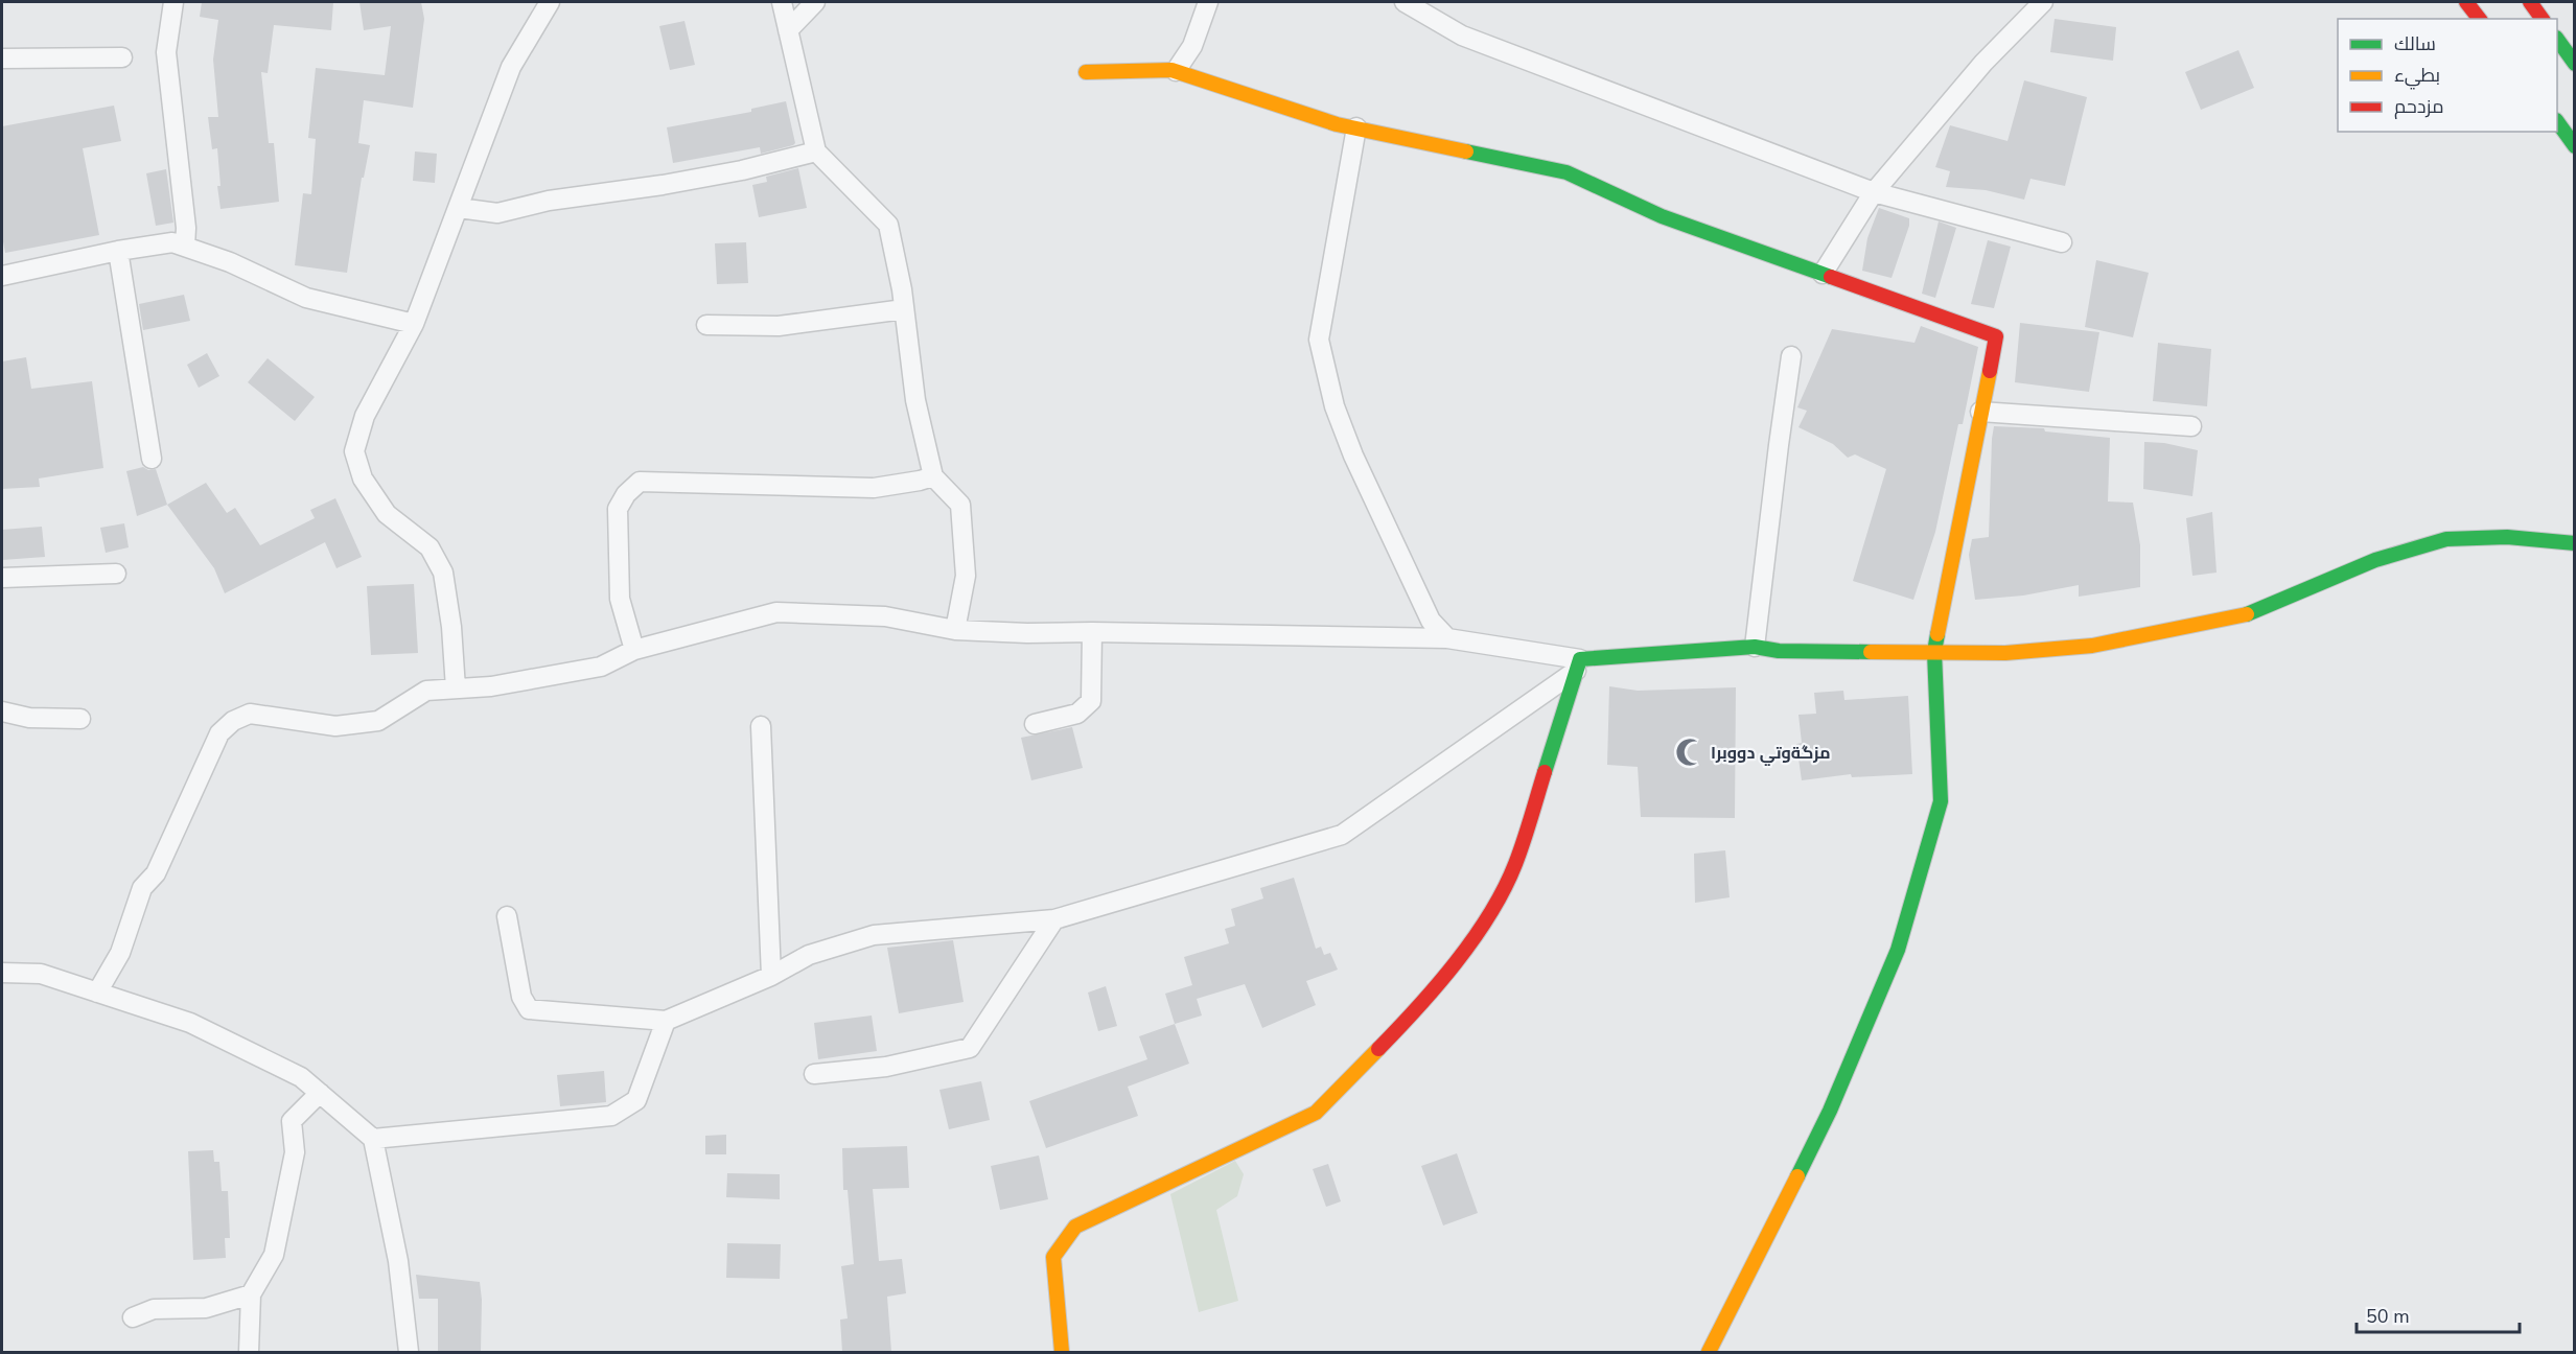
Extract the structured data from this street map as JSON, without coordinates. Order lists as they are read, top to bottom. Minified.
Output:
{"places":{"mosque":["مزگةوتي دووبرا"]},"legend":["سالك","بطيء","مزدحم"],"scale_bar":"50 m"}
